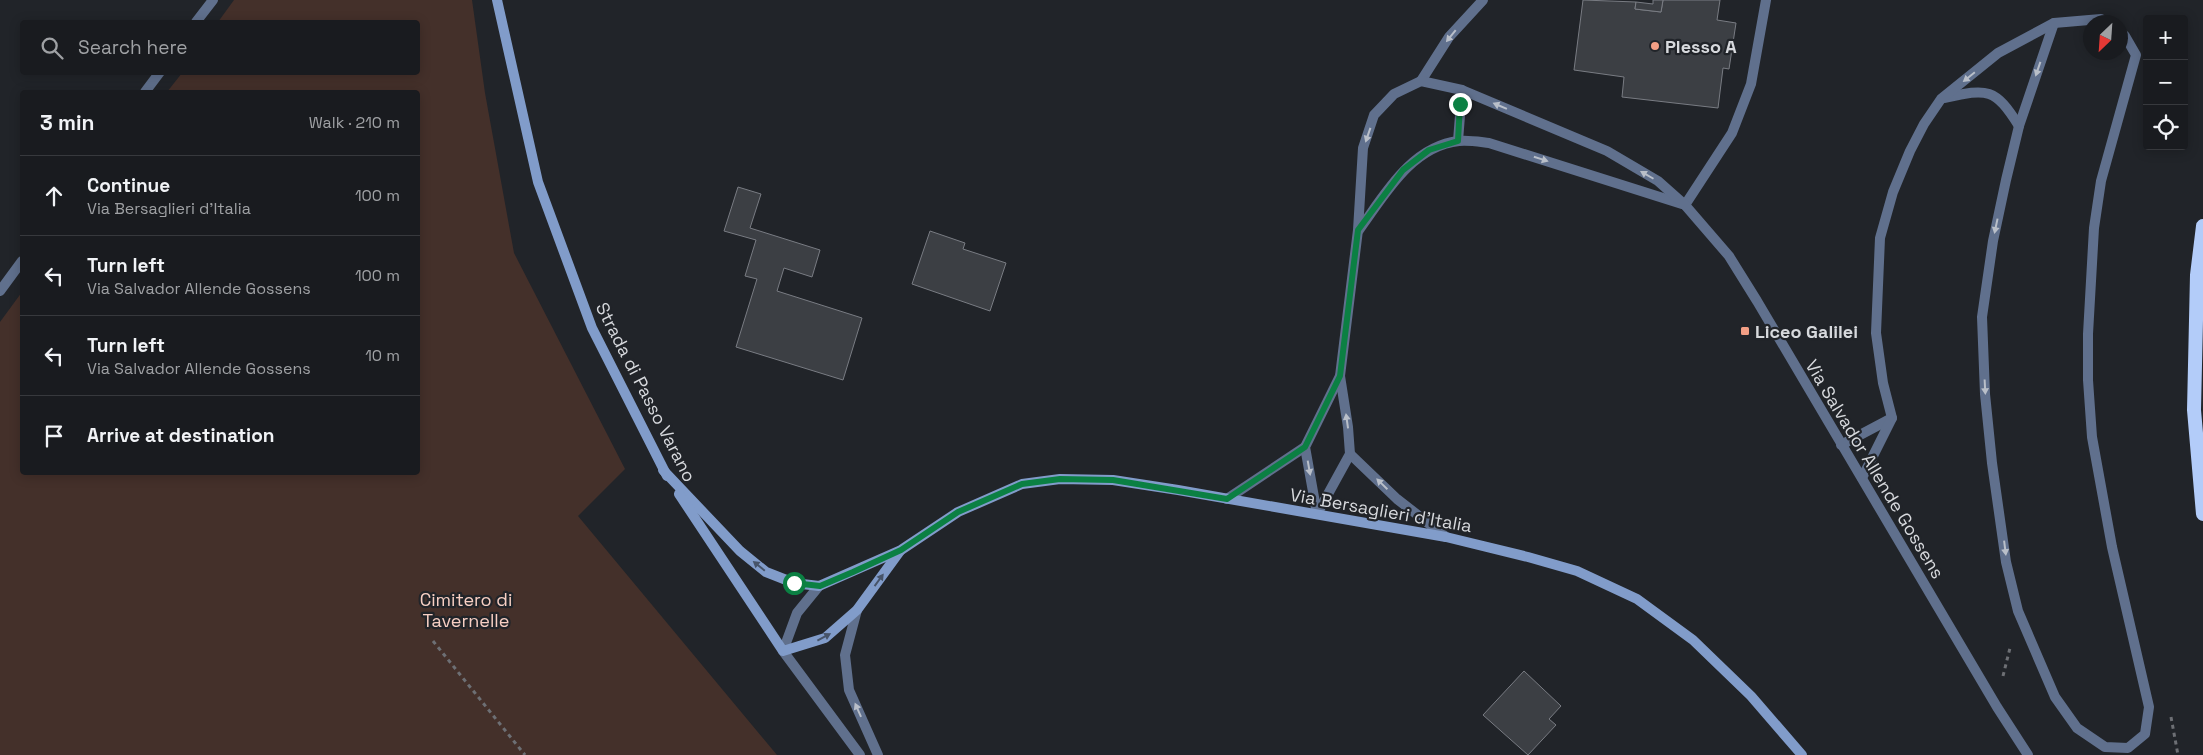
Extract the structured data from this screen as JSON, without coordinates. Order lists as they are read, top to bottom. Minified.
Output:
{"streets":{"main road":["Strada di Passo Varano","Via Bersaglieri d'Italia"],"street":["Via Salvador Allende Gossens"]},"crossings":[["Strada di Passo Varano","Via Bersaglieri d'Italia"]],"parks":["Cimitero di Tavernelle"],"places":{"other":["Plesso A"],"transit":["Liceo Galilei"]},"north":"bottom left","page":{"map_buttons":["+","−"],"search":"Search here","heading":["3 min","Walk · 210 m"],"list":[["Continue","Via Bersaglieri d'Italia","100 m"],["Turn left","Via Salvador Allende Gossens","100 m"],["Turn left","Via Salvador Allende Gossens","10 m"],"Arrive at destination"]}}
